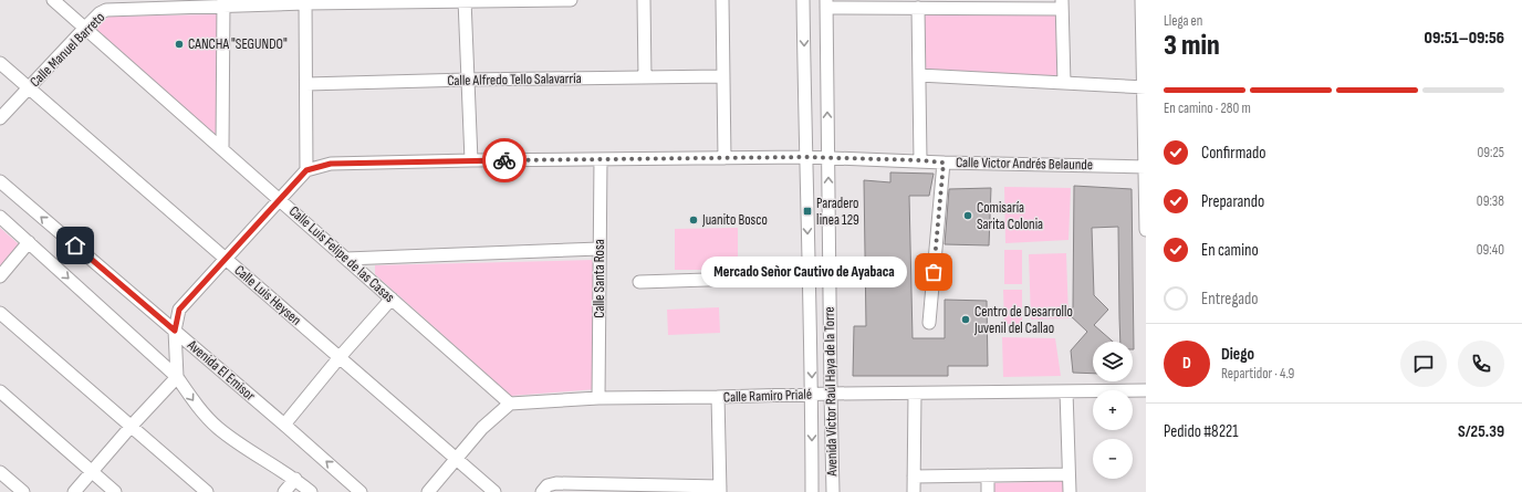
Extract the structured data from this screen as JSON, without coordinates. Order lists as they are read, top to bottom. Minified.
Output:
{"streets":{"street":["Calle Manuel Barreto","Calle Alfredo Tello Salavarría","Calle Victor Andrés Belaunde","Calle Luis Felipe de las Casas","Calle Santa Rosa","Calle Luis Heysen","Avenida El Emisor","Avenida Víctor Raúl Haya de la Torre","Calle Ramiro Prialé"]},"crossings":[["Calle Manuel Barreto","Calle Luis Felipe de las Casas"],["Calle Manuel Barreto","Calle Luis Heysen"],["Calle Victor Andrés Belaunde","Calle Santa Rosa"],["Calle Victor Andrés Belaunde","Avenida Víctor Raúl Haya de la Torre"],["Calle Luis Felipe de las Casas","Calle Ramiro Prialé"],["Calle Santa Rosa","Calle Ramiro Prialé"],["Avenida Víctor Raúl Haya de la Torre","Calle Ramiro Prialé"]],"places":{"other":["CANCHA \"SEGUNDO\"","Comisaría Sarita Colonia","Juanito Bosco","Mercado Señor Cautivo de Ayabaca","Centro de Desarrollo Juvenil del Callao"],"transit":["Paradero linea 129"]},"page":{"heading":["3 min","Llega en","09:51–09:56"],"panel":["Diego","Repartidor · 4.9","Pedido #8221","S/25.39"],"bar":"En camino · 280 m","list":[["Confirmado","09:25"],["Preparando","09:38"],["En camino","09:40"],"Entregado"],"bubble":"Mercado Señor Cautivo de Ayabaca","round":"D","map_buttons":["+","−"]}}
